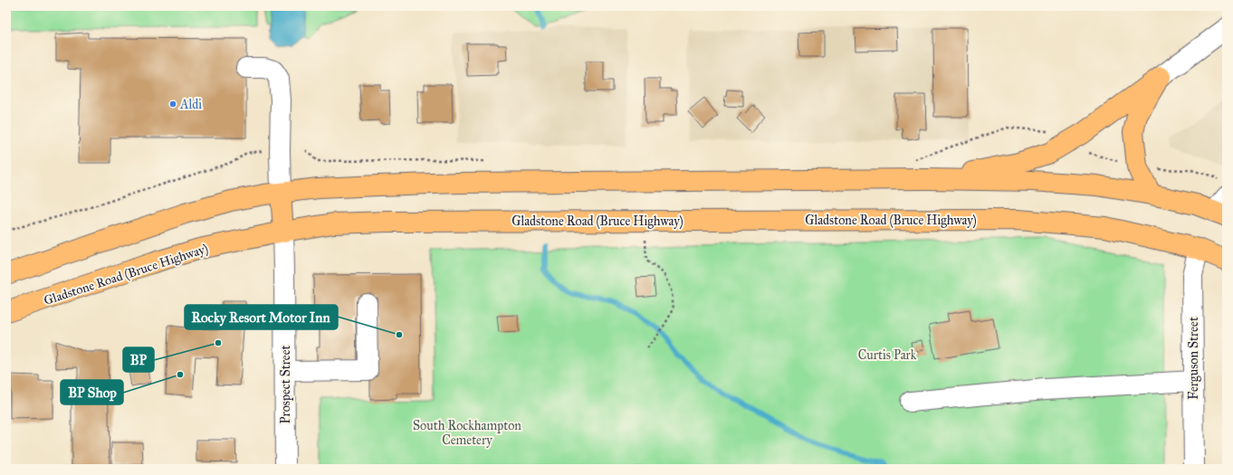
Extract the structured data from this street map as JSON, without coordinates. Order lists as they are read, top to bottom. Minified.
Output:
{"streets":{"highway":["Gladstone Road (Bruce Highway)","Prospect Street"],"street":["Ferguson Street"]},"crossings":[["Gladstone Road (Bruce Highway)","Ferguson Street"],["Gladstone Road (Bruce Highway)","Prospect Street"]],"parks":["Curtis Park","South Rockhampton Cemetery"],"places":["Aldi","Rocky Resort Motor Inn","BP","BP Shop"]}
